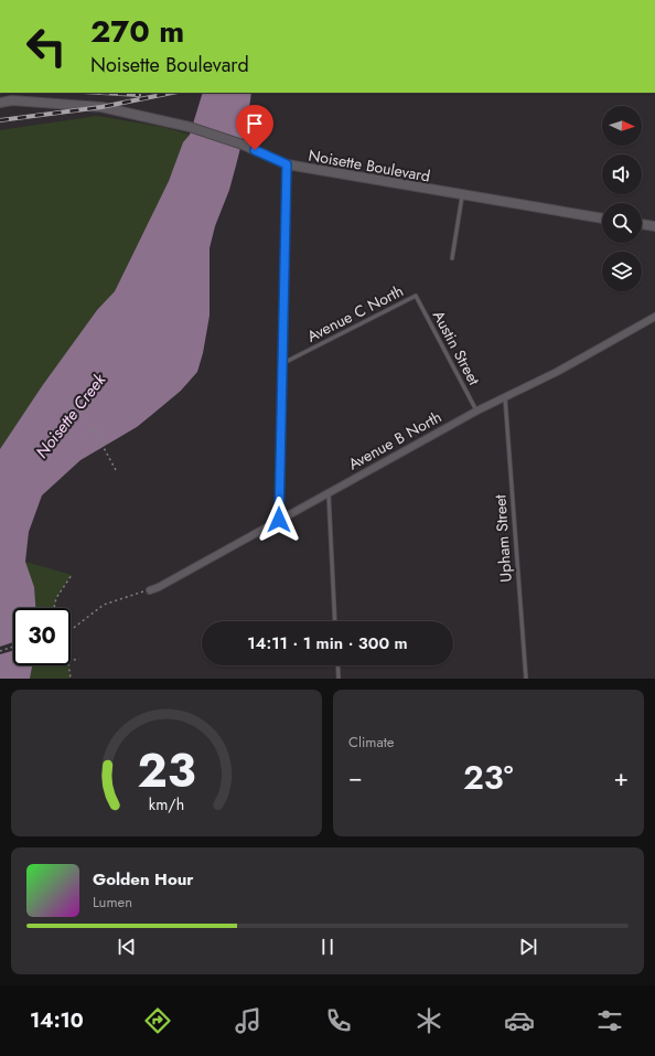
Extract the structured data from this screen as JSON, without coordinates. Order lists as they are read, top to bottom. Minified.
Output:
{"streets":{"street":["Noisette Boulevard","Avenue B North"],"lane":["Avenue C North","Austin Street","Upham Street"]},"crossings":[["Avenue C North","Austin Street"],["Austin Street","Avenue B North"],["Avenue B North","Upham Street"]],"water":["Noisette Creek"],"north":"right","page":{"turn":["270 m","Noisette Boulevard"],"limit":"30","trip":"14:11 · 1 min · 300 m","tile":"Climate","heat":["−","23°","+"],"song":["Golden Hour","Lumen"],"tabs":"14:10","gauge":["23","km/h"]}}
